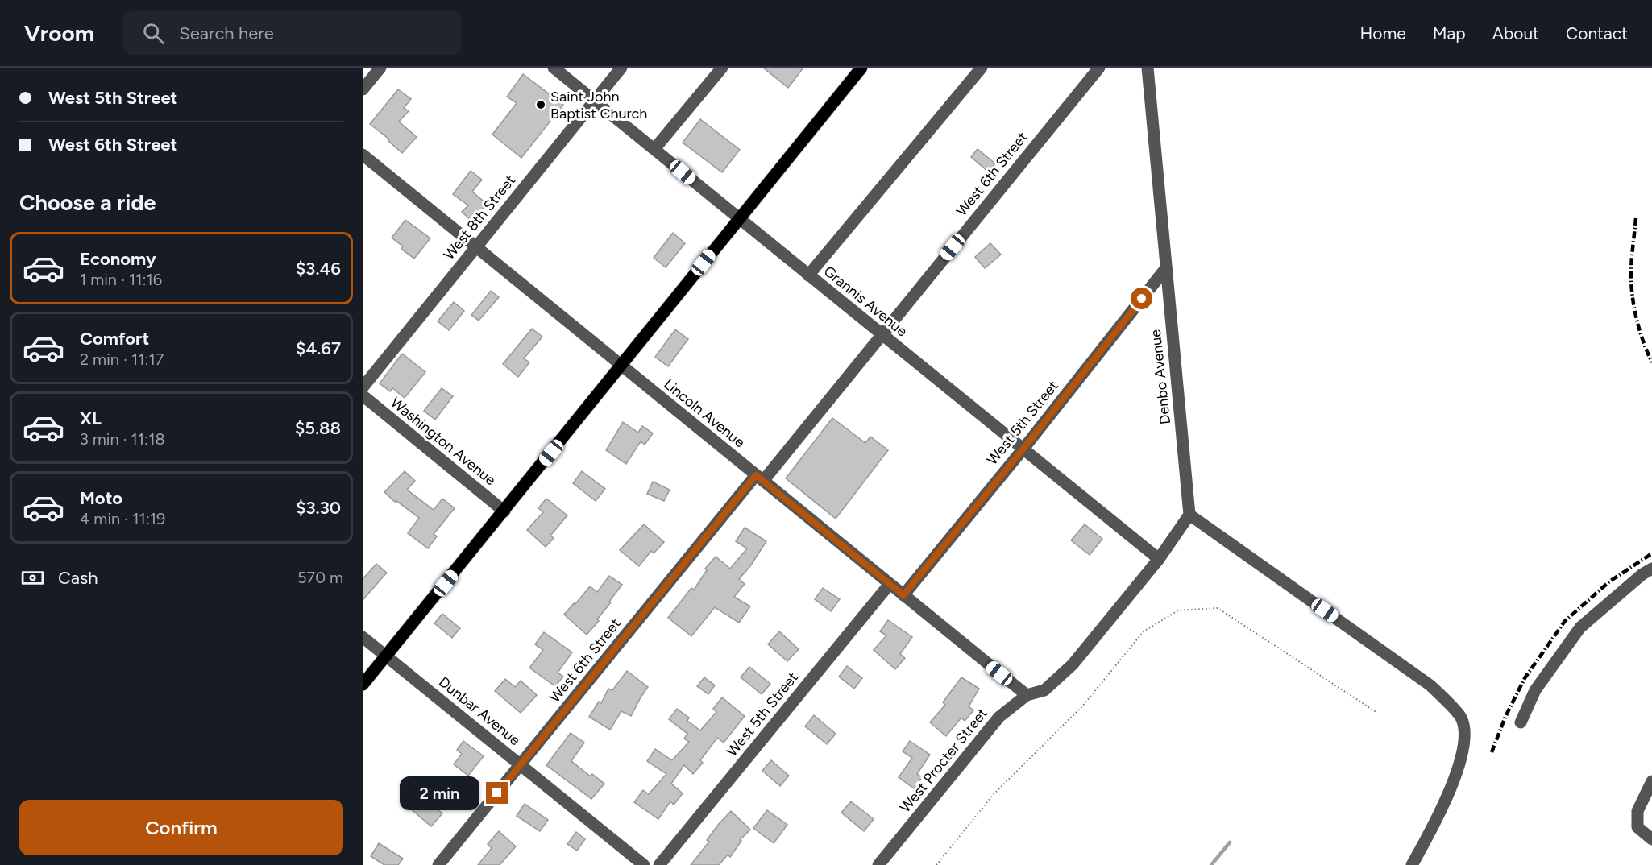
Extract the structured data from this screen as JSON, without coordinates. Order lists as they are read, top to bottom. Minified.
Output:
{"streets":{"street":["West 6th Street","West 8th Street","Grannis Avenue","Denbo Avenue","Lincoln Avenue","West 5th Street","Washington Avenue","Dunbar Avenue","West Procter Street"]},"crossings":[["West 6th Street","Grannis Avenue"],["West 6th Street","Lincoln Avenue"],["West 6th Street","Dunbar Avenue"],["West 8th Street","Grannis Avenue"],["West 8th Street","Lincoln Avenue"],["Grannis Avenue","West 5th Street"],["Grannis Avenue","West Procter Street"],["Denbo Avenue","West 5th Street"],["Lincoln Avenue","West 5th Street"],["Lincoln Avenue","West Procter Street"]],"places":["Saint John Baptist Church"],"page":{"header":"Vroom","search":"Search here","nav":["Home","Map","About","Contact"],"banner":["West 5th Street","West 6th Street"],"heading":"Choose a ride","list":[{"name":"Economy","note":"1 min · 11:16","value":"$3.46"},{"name":"Comfort","note":"2 min · 11:17","value":"$4.67"},{"name":"XL","note":"3 min · 11:18","value":"$5.88"},{"name":"Moto","note":"4 min · 11:19","value":"$3.30"}],"pay":["Cash","570 m"],"bubble":"2 min","buttons":"Confirm"}}
